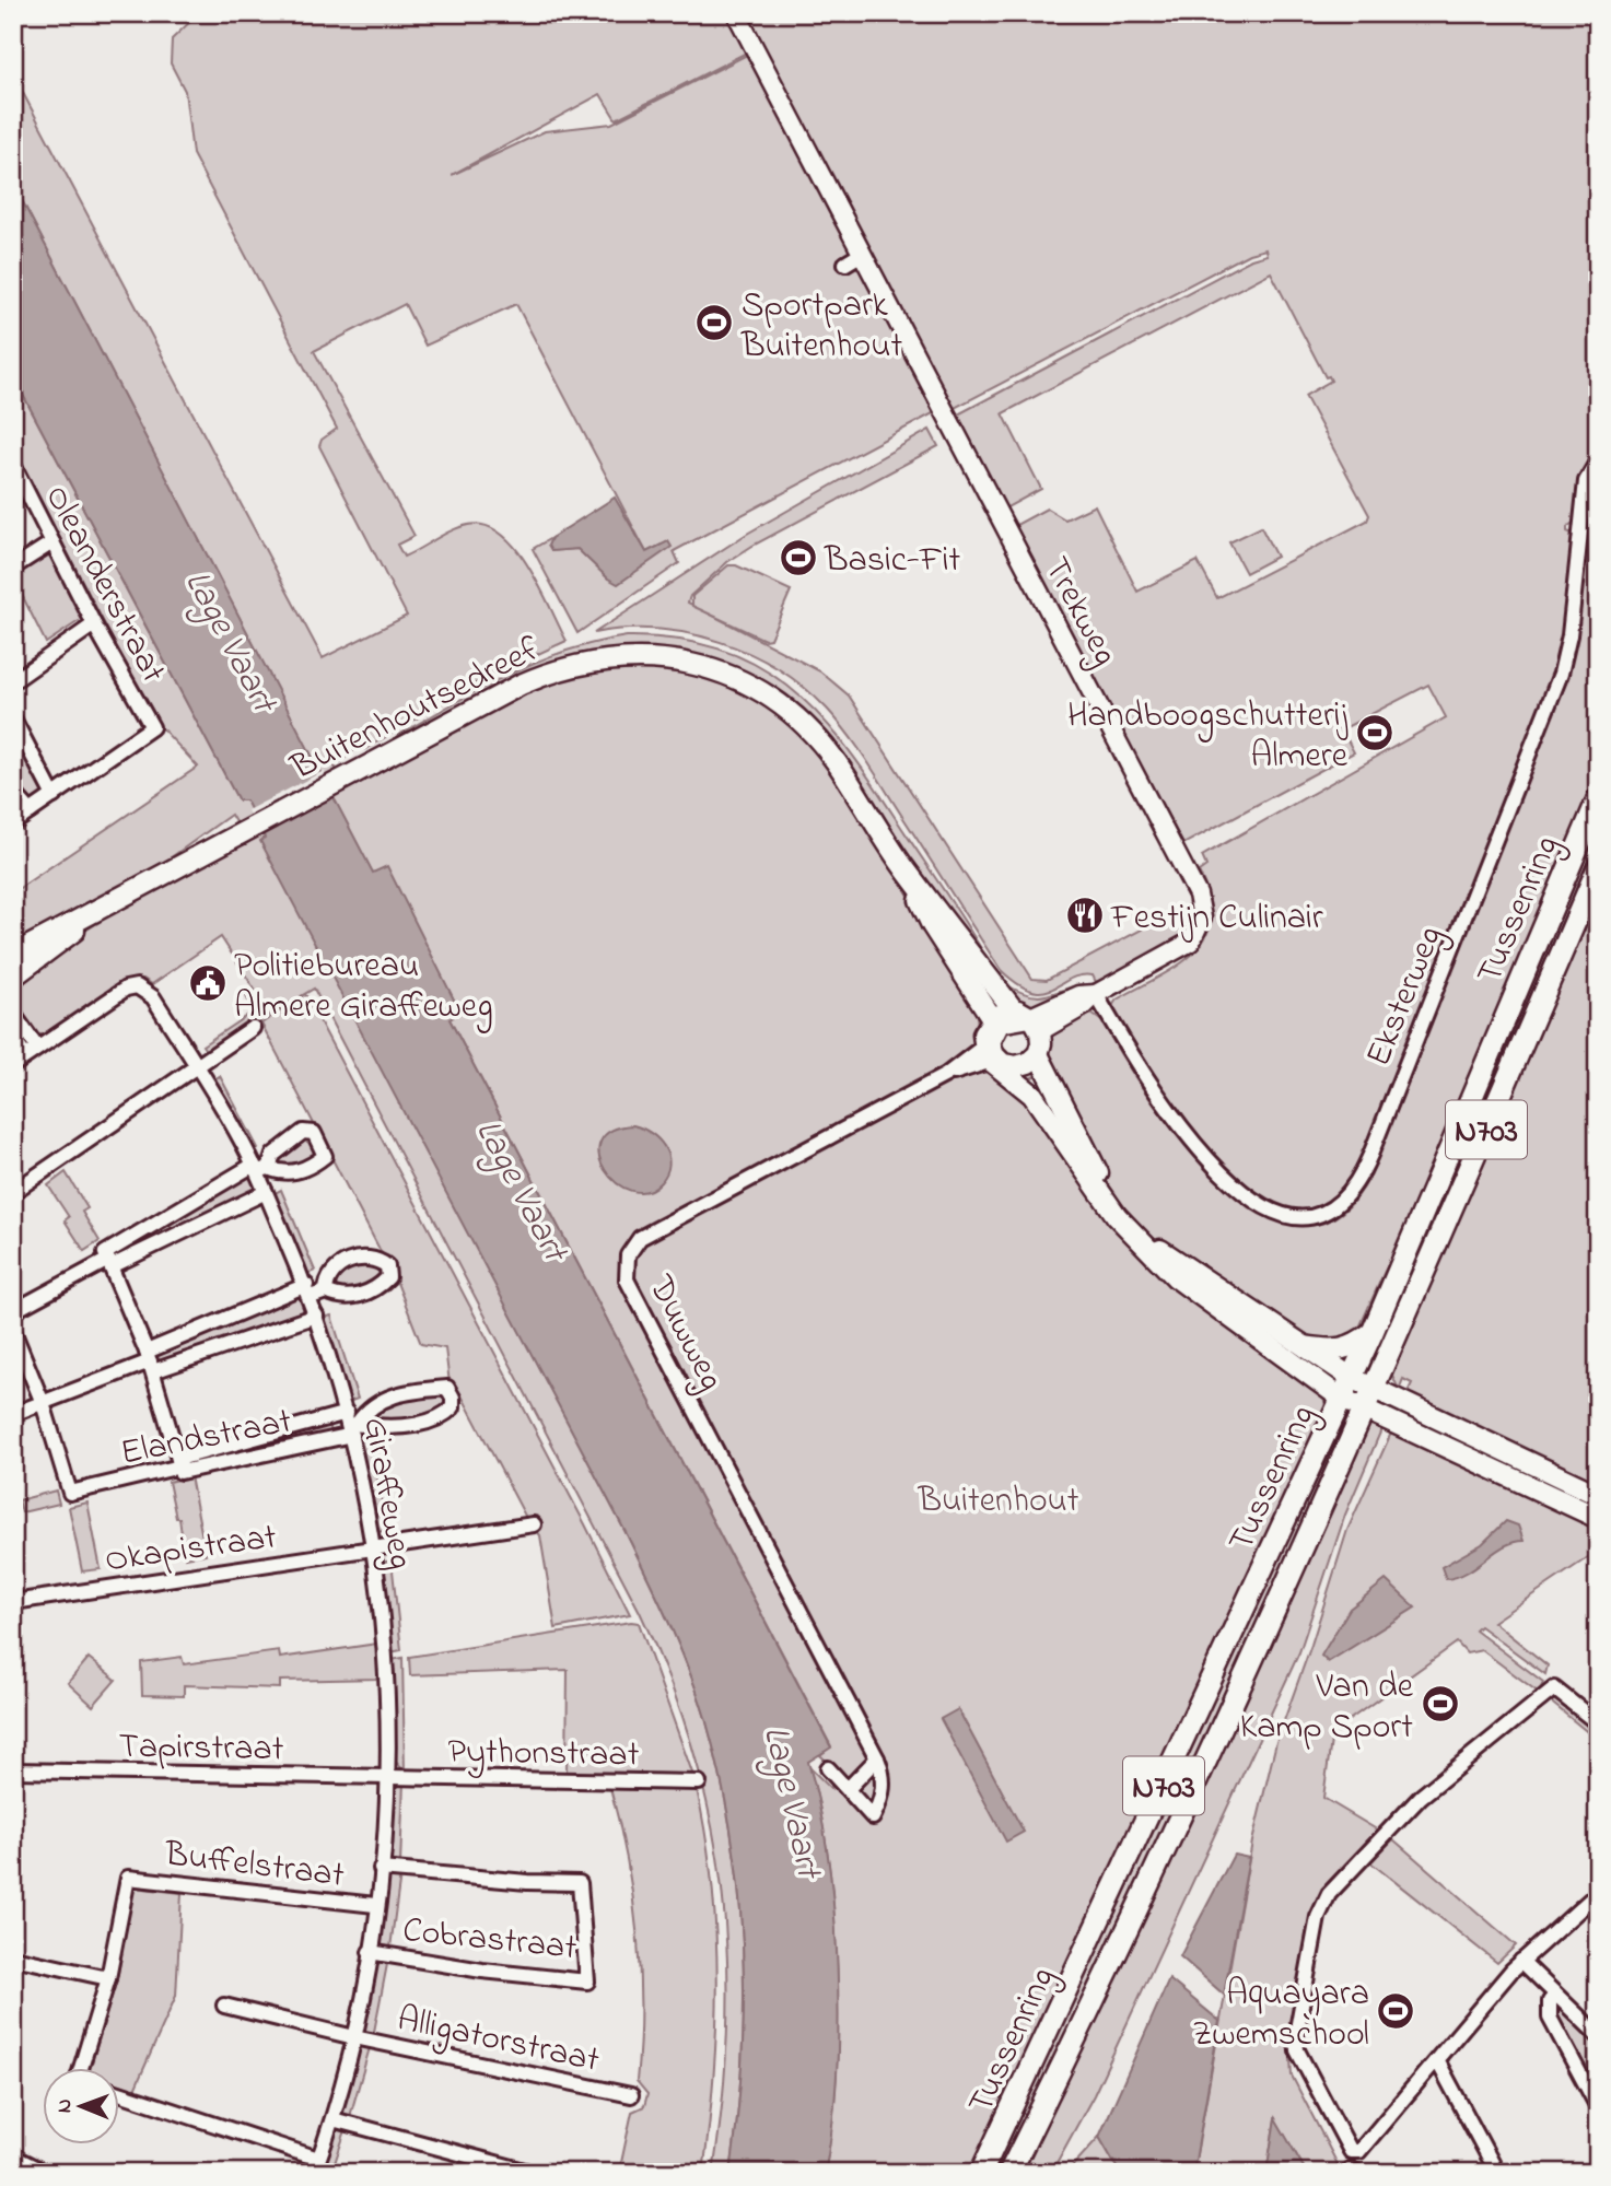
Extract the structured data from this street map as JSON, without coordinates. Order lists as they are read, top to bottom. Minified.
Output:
{"streets":{"highway":["Tussenring","N703"],"main road":["Buitenhoutsedreef"],"street":["Oleanderstraat","Trekweg","Eksterweg","Duwweg","Elandstraat","Giraffeweg","Okapistraat","Tapirstraat","Pythonstraat","Buffelstraat","Cobrastraat","Alligatorstraat"]},"crossings":[["Trekweg","Buitenhoutsedreef"],["Trekweg","Eksterweg"],["Buitenhoutsedreef","Tussenring"],["Buitenhoutsedreef","Duwweg"],["Elandstraat","Giraffeweg"],["Giraffeweg","Okapistraat"],["Giraffeweg","Tapirstraat"],["Giraffeweg","Pythonstraat"],["Giraffeweg","Buffelstraat"],["Giraffeweg","Cobrastraat"],["Giraffeweg","Alligatorstraat"],["Tapirstraat","Pythonstraat"]],"water":["Lage Vaart"],"parks":["Buitenhout"],"places":{"sports":["Sportpark Buitenhout","Basic-Fit","Handboogschutterij Almere","Van de Kamp Sport","Aquayara Zwemschool"],"restaurant":["Festijn Culinair"],"public building":["Politiebureau Almere Giraffeweg"]},"north":"left"}
